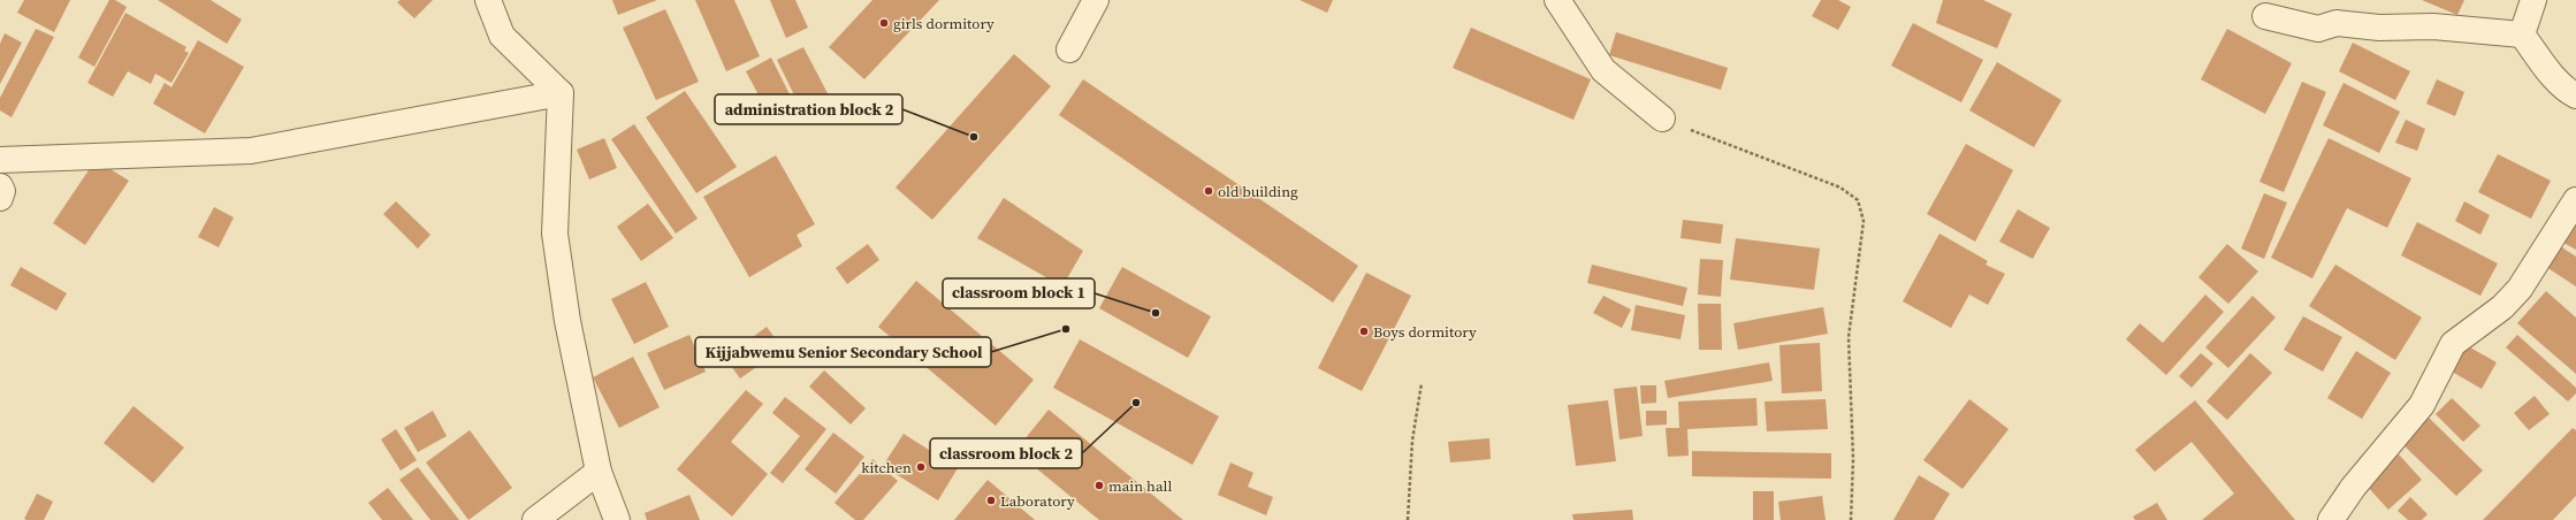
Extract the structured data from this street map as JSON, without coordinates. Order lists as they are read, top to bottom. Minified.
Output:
{"places":["girls dormitory","administration block 2","old building","classroom block 1","Kijjabwemu Senior Secondary School","Boys dormitory","classroom block 2","kitchen","main hall","Laboratory"]}
